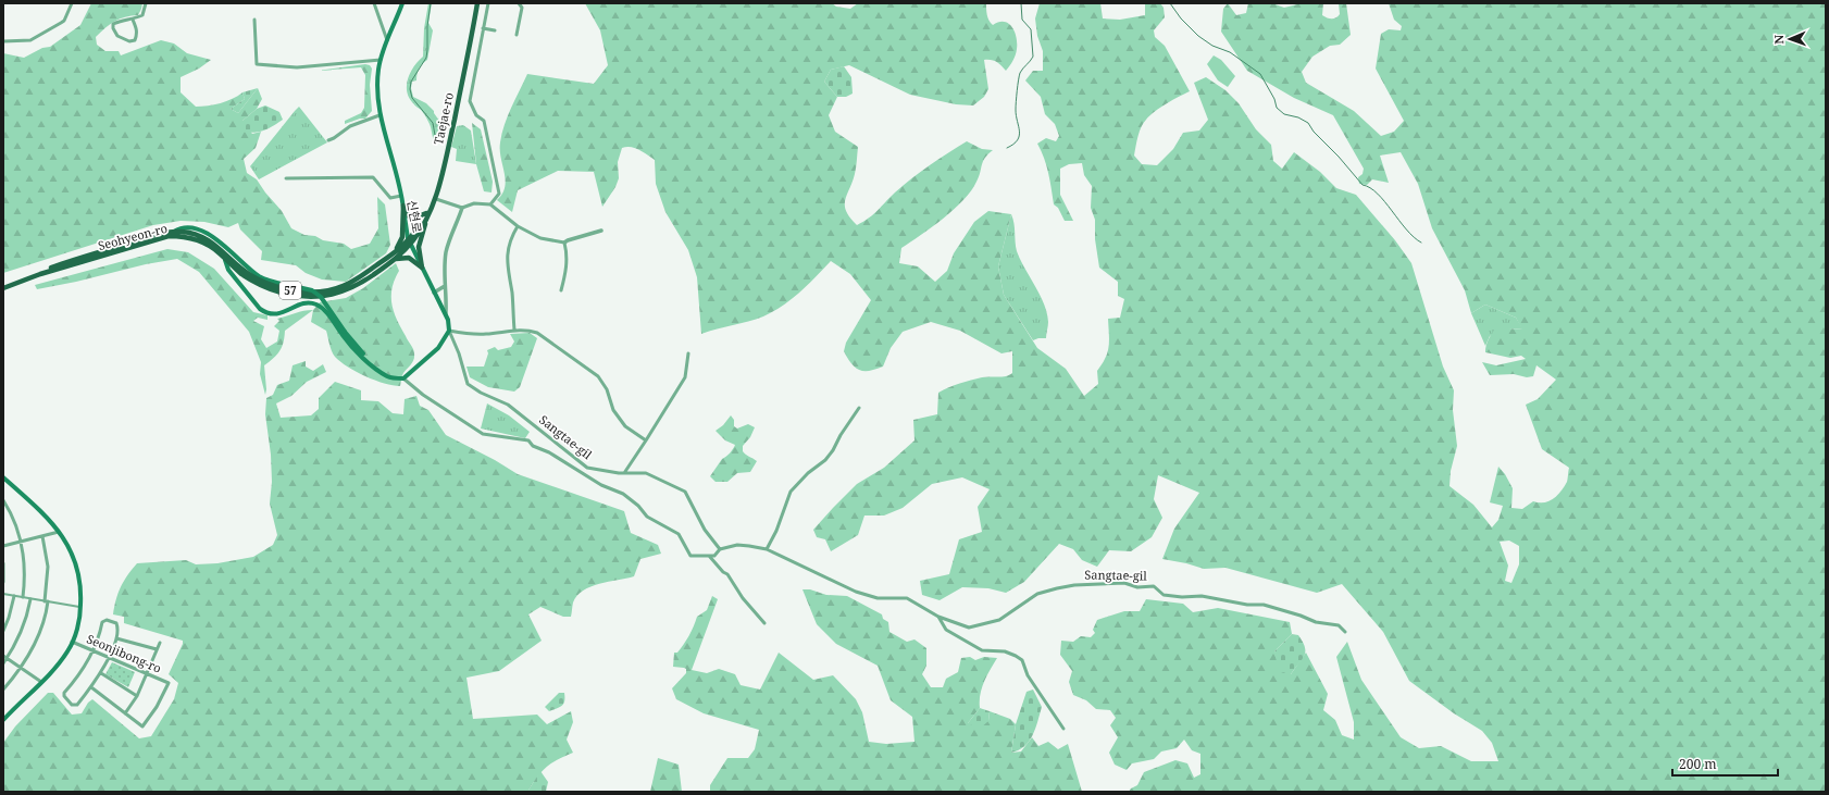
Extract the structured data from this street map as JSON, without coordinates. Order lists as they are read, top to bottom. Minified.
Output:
{"streets":{"main road":["Taejae-ro","신현로","Seohyeon-ro","57"],"street":["Sangtae-gil","Seonjibong-ro"]},"crossings":[["Taejae-ro","Seohyeon-ro"],["신현로","Seohyeon-ro"],["신현로","Sangtae-gil"]],"scale_bar":"200 m","north":"left"}
